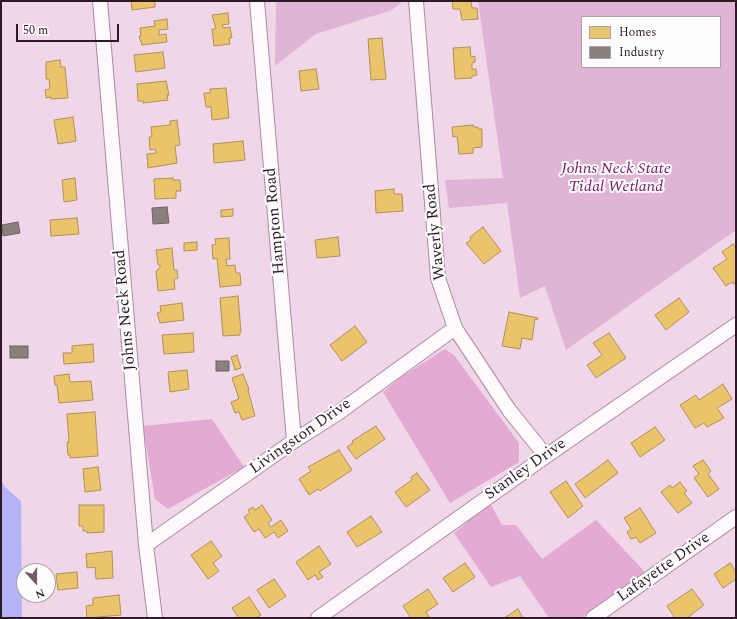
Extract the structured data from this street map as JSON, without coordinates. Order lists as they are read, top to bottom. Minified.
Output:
{"streets":{"street":["Hampton Road","Waverly Road","Johns Neck Road","Livingston Drive","Stanley Drive","Lafayette Drive"]},"crossings":[["Hampton Road","Livingston Drive"],["Waverly Road","Livingston Drive"],["Waverly Road","Stanley Drive"],["Johns Neck Road","Livingston Drive"]],"parks":["Johns Neck State Tidal Wetland"],"legend":["Homes","Industry"],"scale_bar":"50 m","north":"bottom"}
